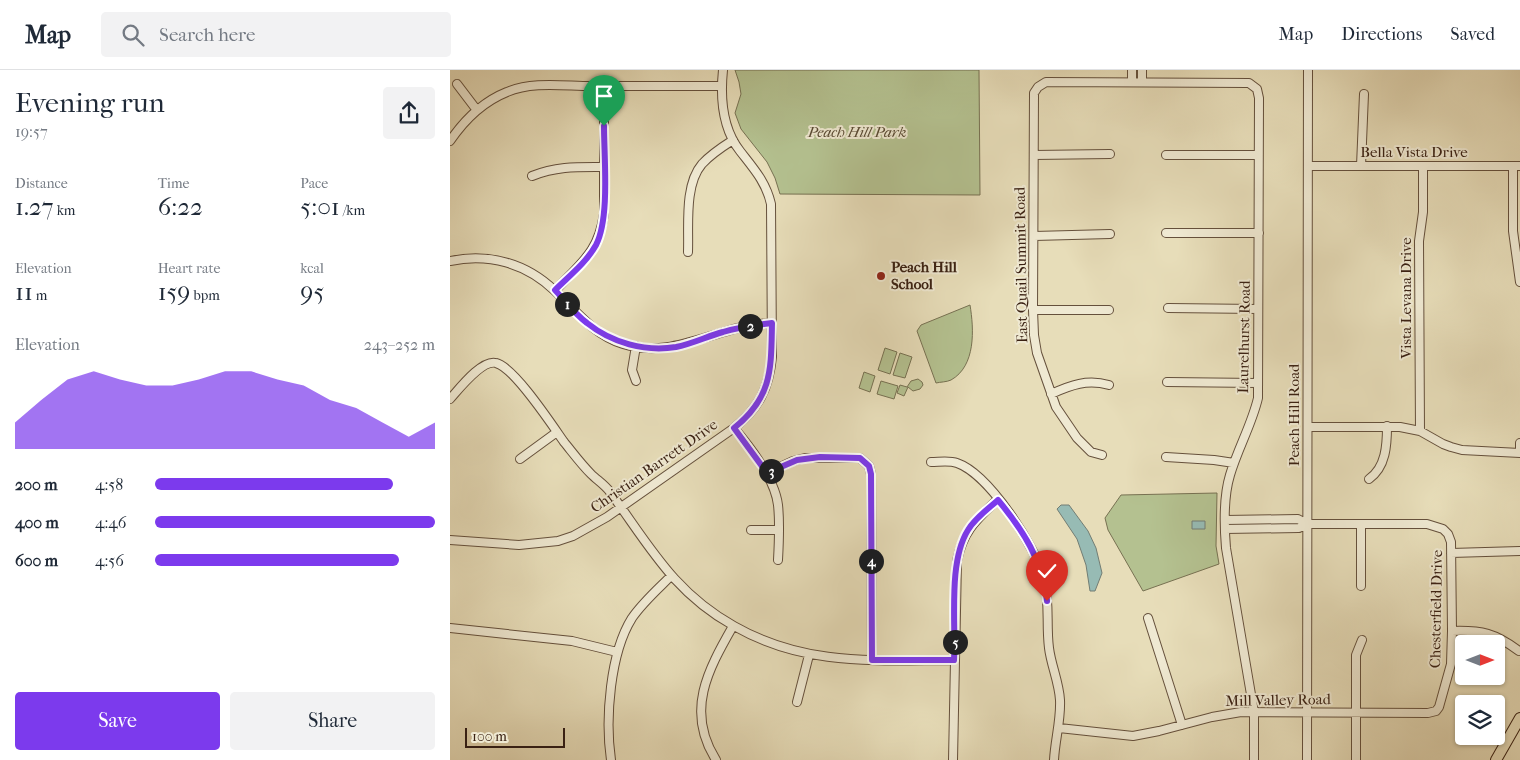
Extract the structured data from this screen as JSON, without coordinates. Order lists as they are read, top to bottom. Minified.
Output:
{"streets":{"street":["Bella Vista Drive","East Quail Summit Road","Vista Levana Drive","Laurelhurst Road","Peach Hill Road","Christian Barrett Drive","Chesterfield Drive","Mill Valley Road"]},"crossings":[["Bella Vista Drive","Vista Levana Drive"],["Bella Vista Drive","Peach Hill Road"],["Laurelhurst Road","Mill Valley Road"],["Peach Hill Road","Mill Valley Road"],["Chesterfield Drive","Mill Valley Road"]],"parks":["Peach Hill Park"],"places":["Peach Hill School"],"scale_bar":"100 m","north":"right","page":{"header":"Map","search":"Search here","nav":["Map","Directions","Saved"],"heading":["Evening run","19:57"],"stats":[["Distance","1.27 km"],["Time","6:22"],["Pace","5:01 /km"],["Elevation","11 m"],["Heart rate","159 bpm"],["kcal","95"]],"pins":["1","2","3","4","5"],"chart":["Elevation","243–252 m"],"list":[{"name":"200 m","note":"4:58"},{"name":"400 m","note":"4:46"},{"name":"600 m","note":"4:56"}],"buttons":["Save","Share"],"scale":"100 m"}}
